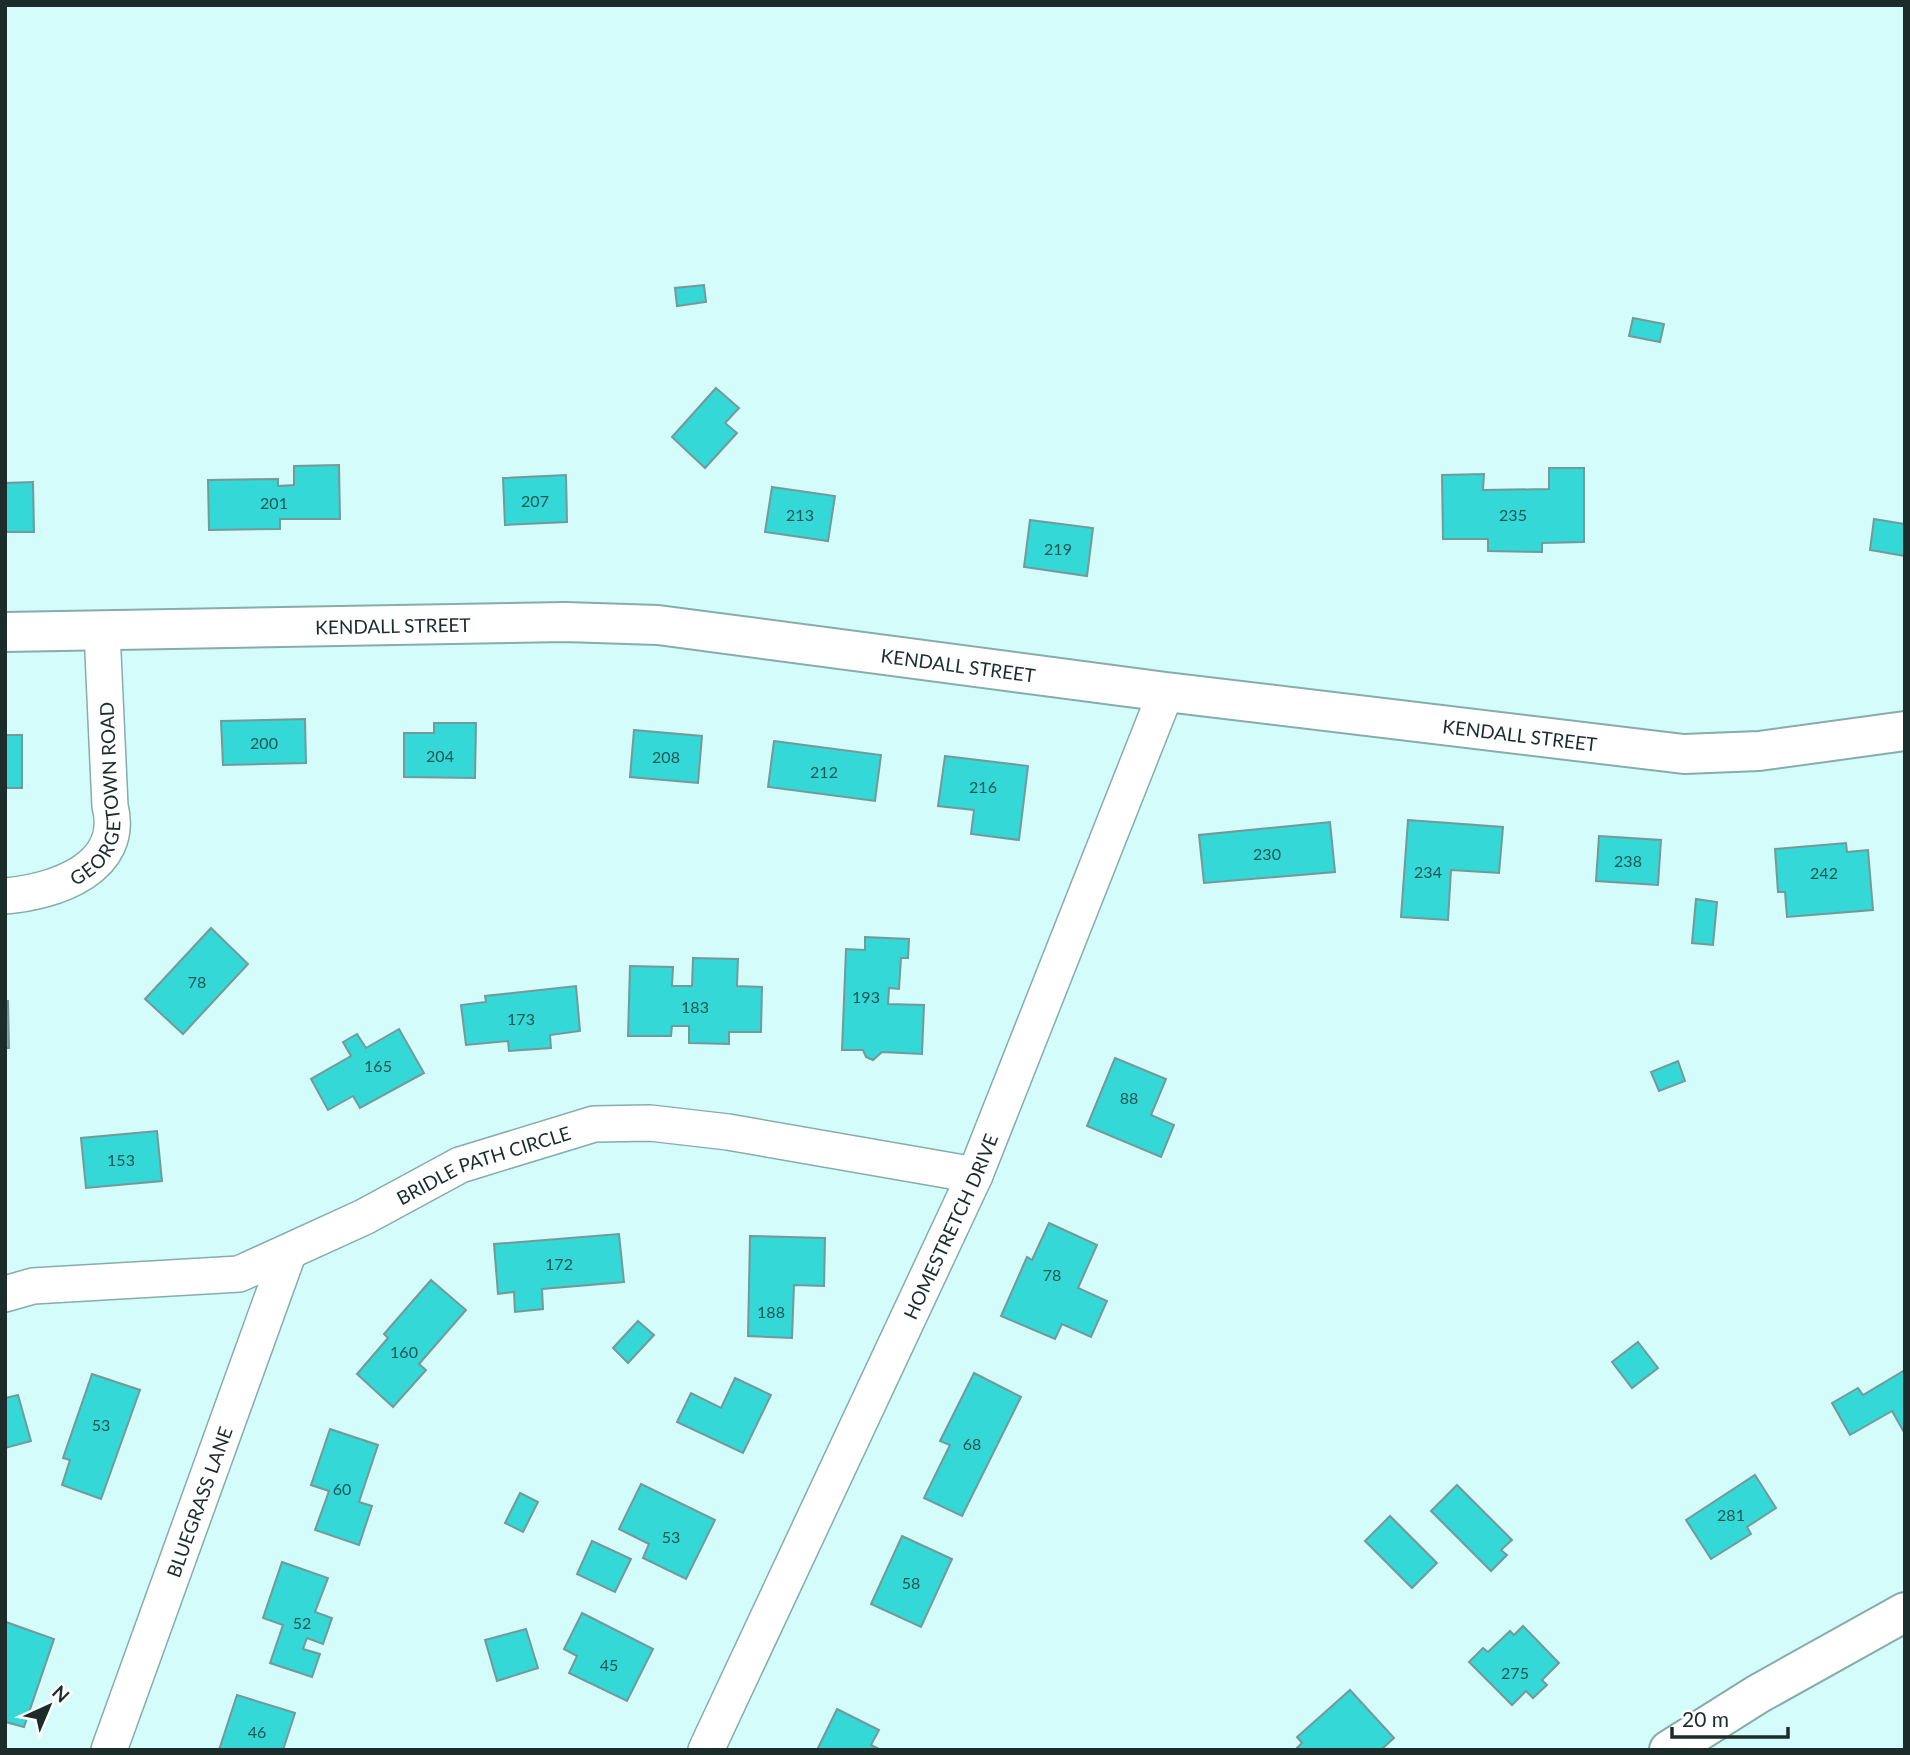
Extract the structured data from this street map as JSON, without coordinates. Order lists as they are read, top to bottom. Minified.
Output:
{"streets":{"street":["KENDALL STREET","GEORGETOWN ROAD","BRIDLE PATH CIRCLE","HOMESTRETCH DRIVE","BLUEGRASS LANE"]},"crossings":[["KENDALL STREET","GEORGETOWN ROAD"],["KENDALL STREET","HOMESTRETCH DRIVE"],["BRIDLE PATH CIRCLE","HOMESTRETCH DRIVE"],["BRIDLE PATH CIRCLE","BLUEGRASS LANE"]],"house_numbers":["207","201","213","235","219","200","204","208","212","216","230","238","234","242","78","193","183","173","165","88","153","172","78","188","160","53","68","60","281","53","58","52","45","275","46"],"scale_bar":"20 m","north":"top right"}
